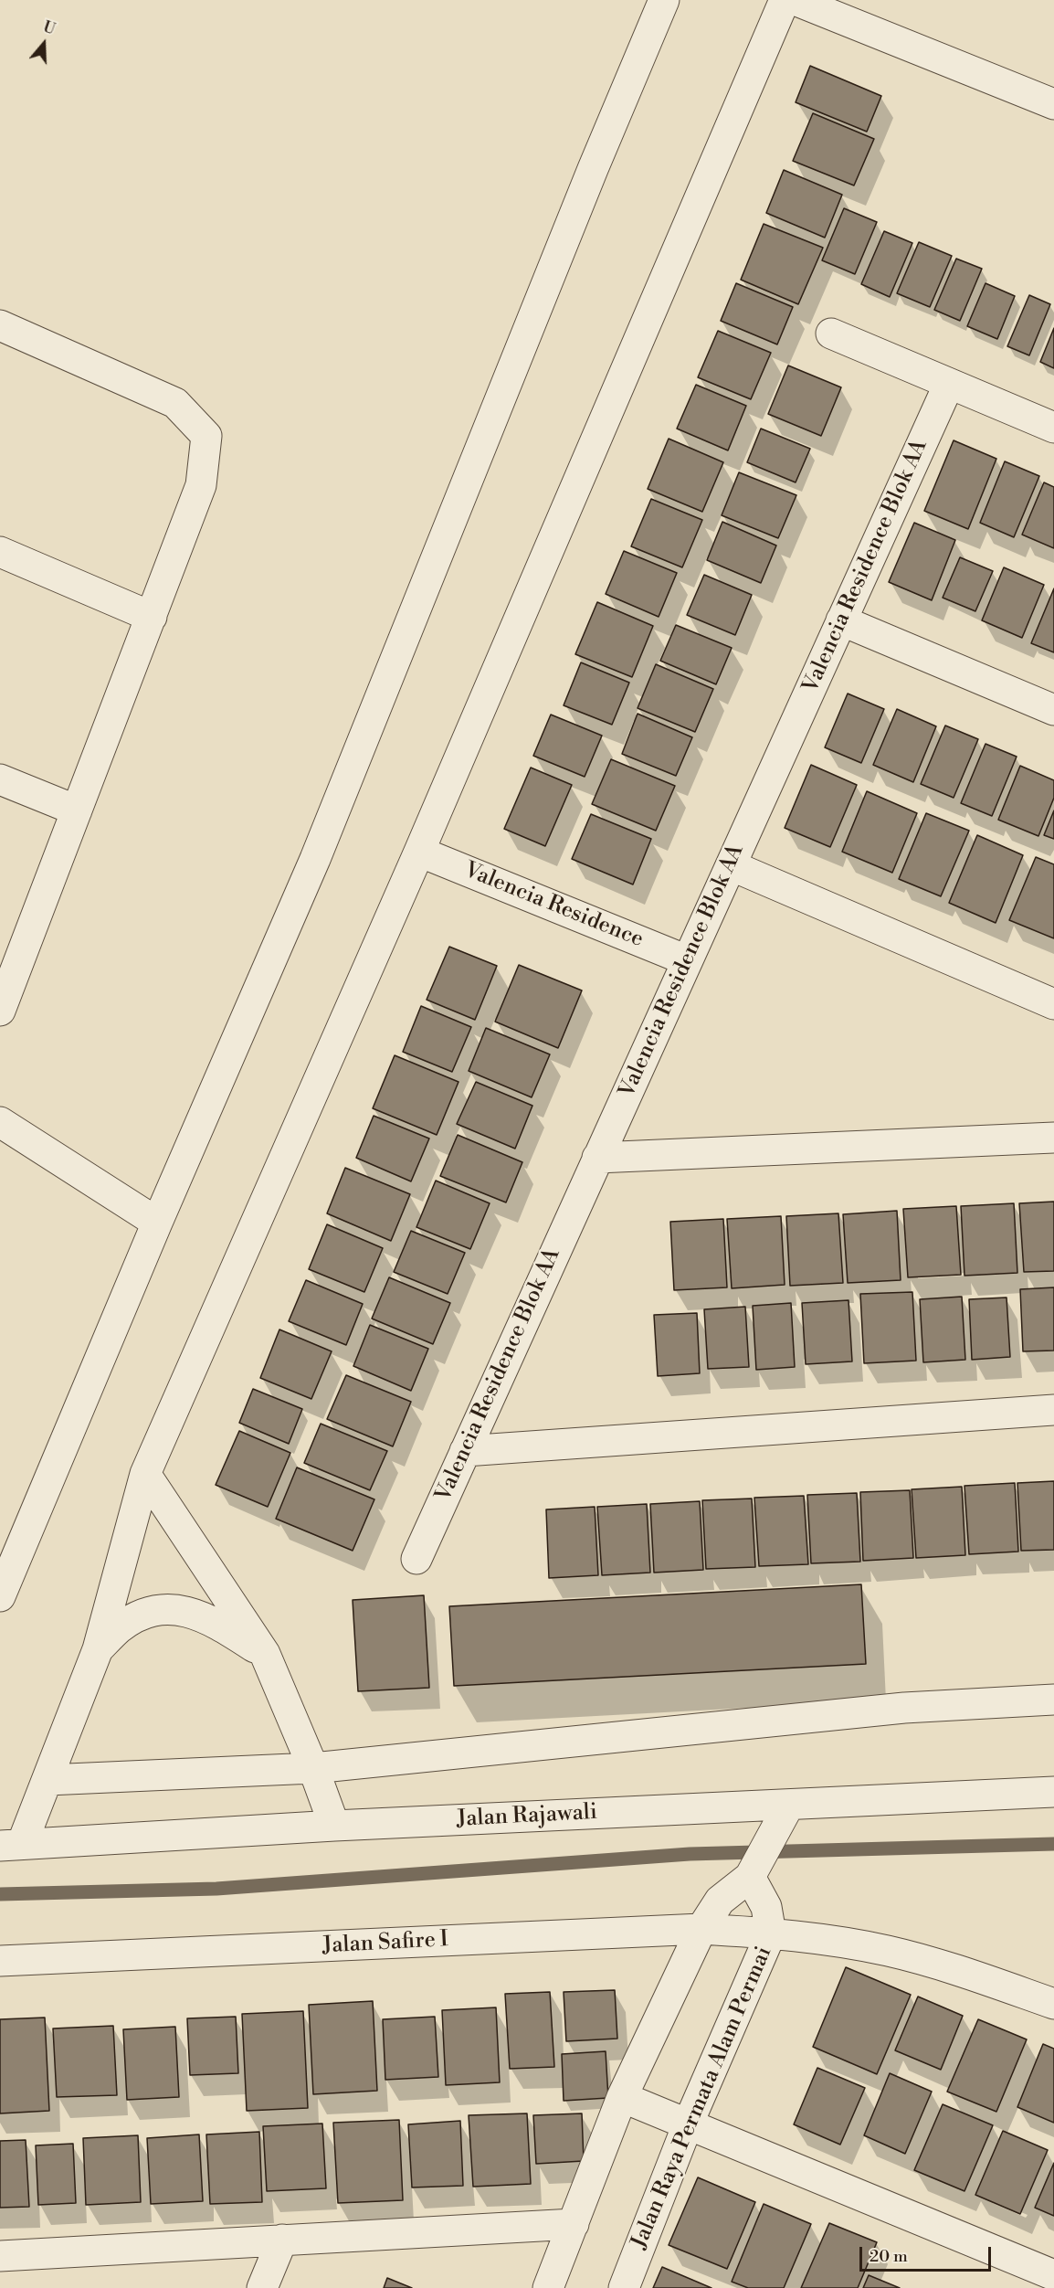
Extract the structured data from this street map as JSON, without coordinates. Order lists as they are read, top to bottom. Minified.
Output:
{"streets":{"street":["Valencia Residence Blok AA","Valencia Residence","Jalan Rajawali","Jalan Safire I","Jalan Raya Permata Alam Permai"]},"crossings":[["Valencia Residence Blok AA","Valencia Residence"],["Jalan Safire I","Jalan Raya Permata Alam Permai"]],"scale_bar":"20 m","north":"top"}
